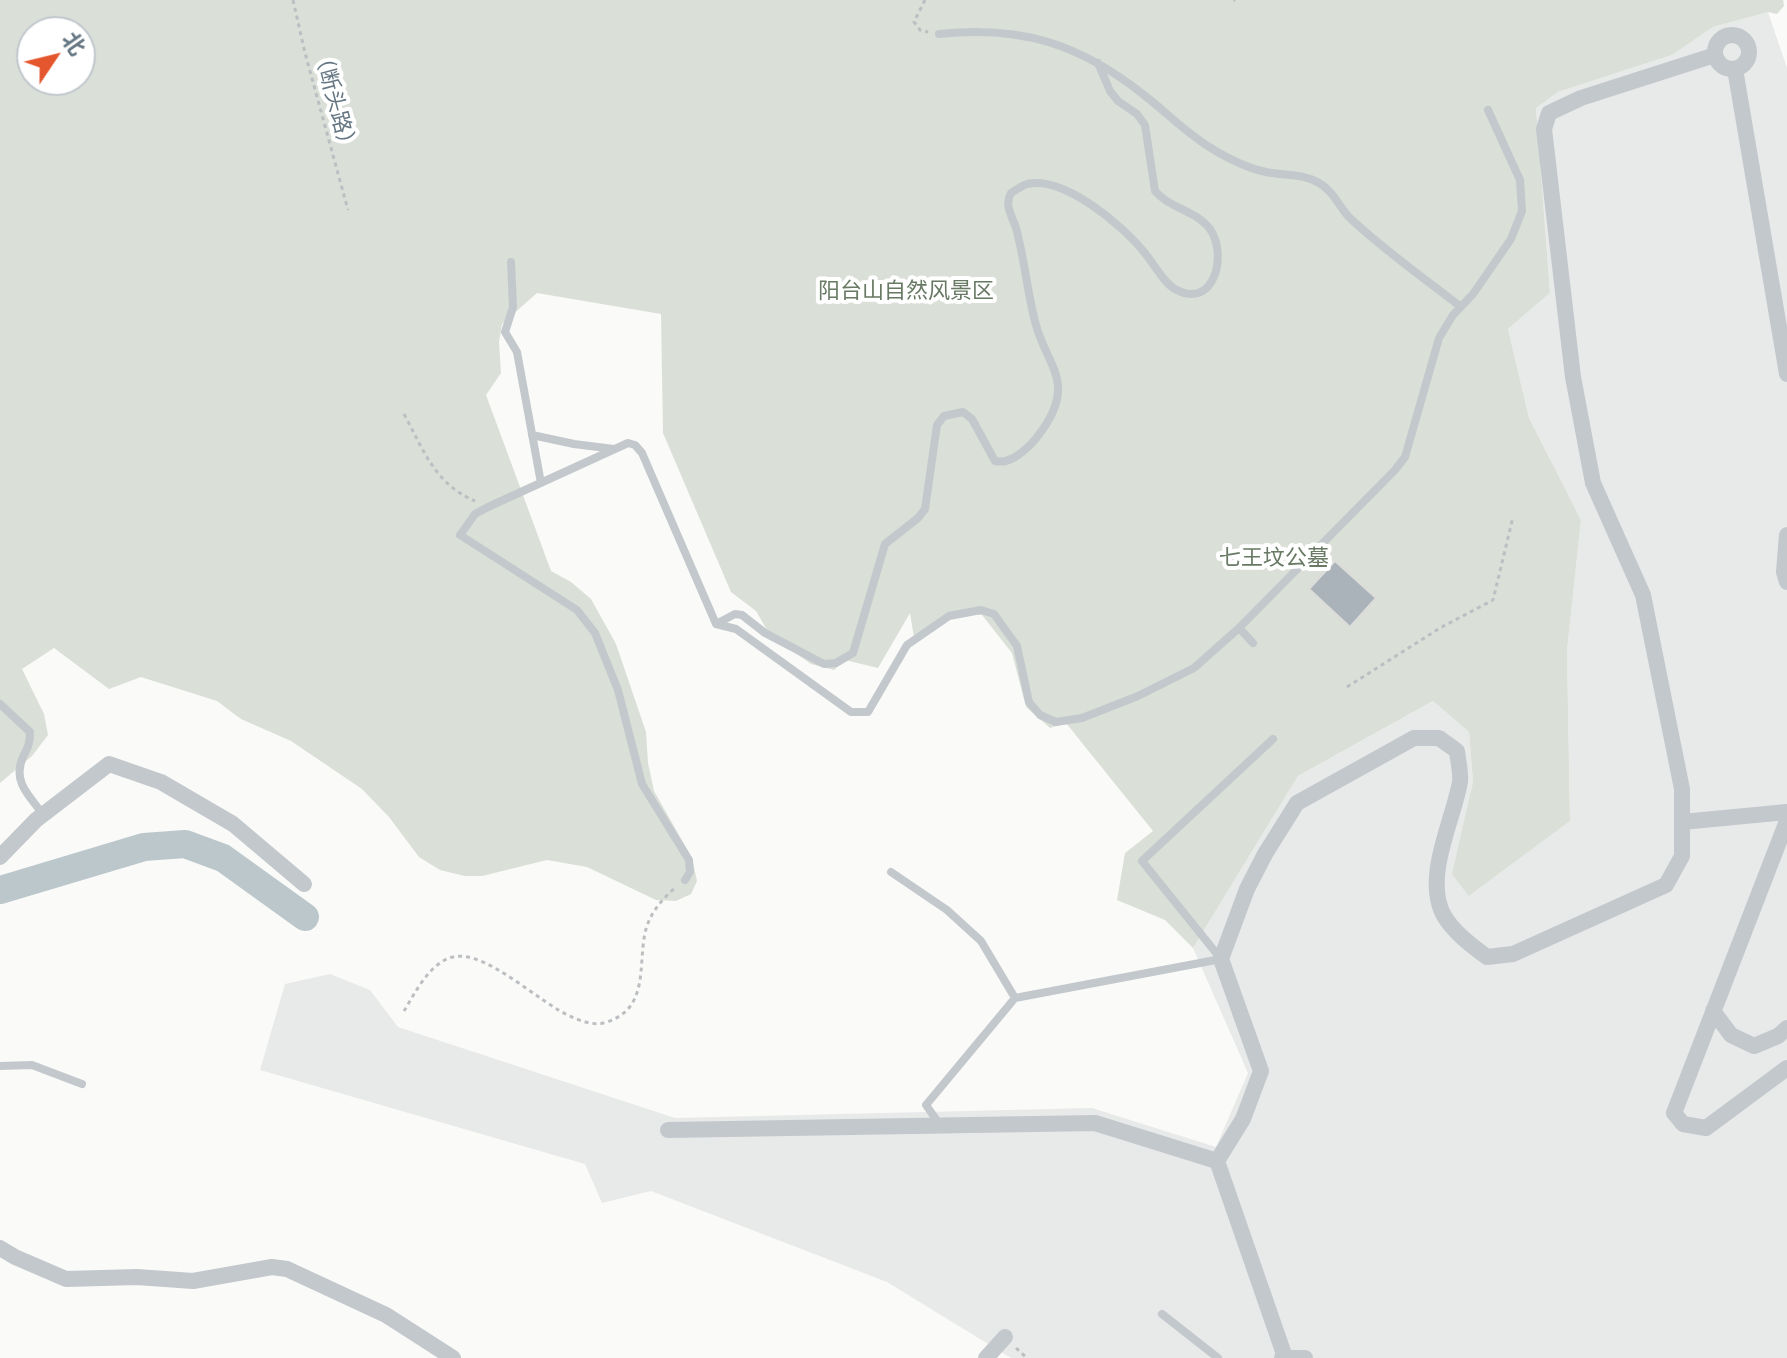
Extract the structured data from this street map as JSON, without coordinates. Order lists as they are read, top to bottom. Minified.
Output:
{"streets":{"path":["（断头路）"]},"parks":["阳台山自然风景区","七王坟公墓"],"north":"top right"}
